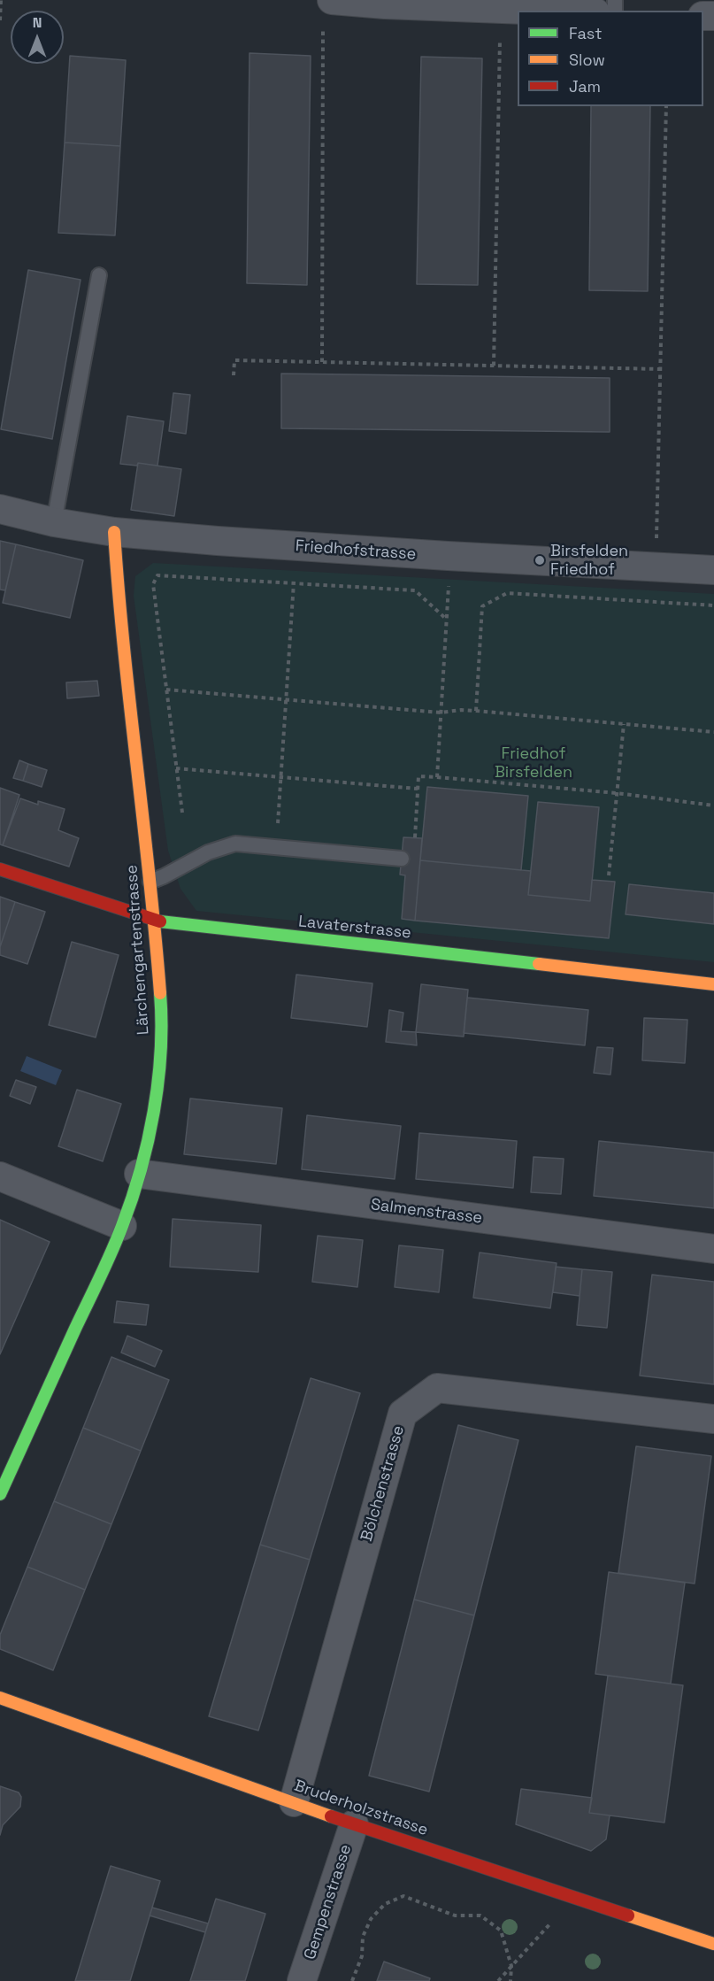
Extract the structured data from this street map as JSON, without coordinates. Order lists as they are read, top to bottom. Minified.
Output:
{"streets":{"street":["Friedhofstrasse","Lavaterstrasse","Lärchengartenstrasse","Salmenstrasse","Bölchenstrasse","Bruderholzstrasse","Gempenstrasse"]},"crossings":[["Friedhofstrasse","Lärchengartenstrasse"],["Lavaterstrasse","Lärchengartenstrasse"],["Lärchengartenstrasse","Salmenstrasse"],["Bölchenstrasse","Bruderholzstrasse"],["Bruderholzstrasse","Gempenstrasse"]],"parks":["Friedhof Birsfelden"],"places":["Birsfelden Friedhof"],"legend":["Fast","Slow","Jam"],"north":"top"}
